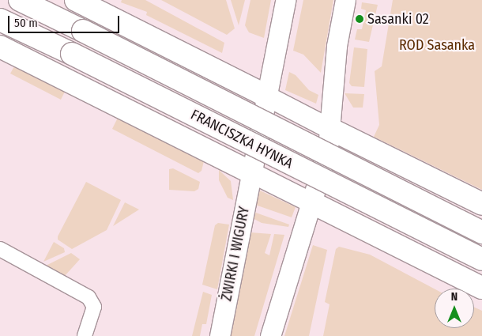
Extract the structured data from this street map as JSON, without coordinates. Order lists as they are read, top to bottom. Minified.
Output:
{"streets":{"main road":["FRANCISZKA HYNKA","ŻWIRKI I WIGURY"]},"parks":["ROD Sasanka"],"places":["Sasanki 02"],"scale_bar":"50 m","north":"top"}
